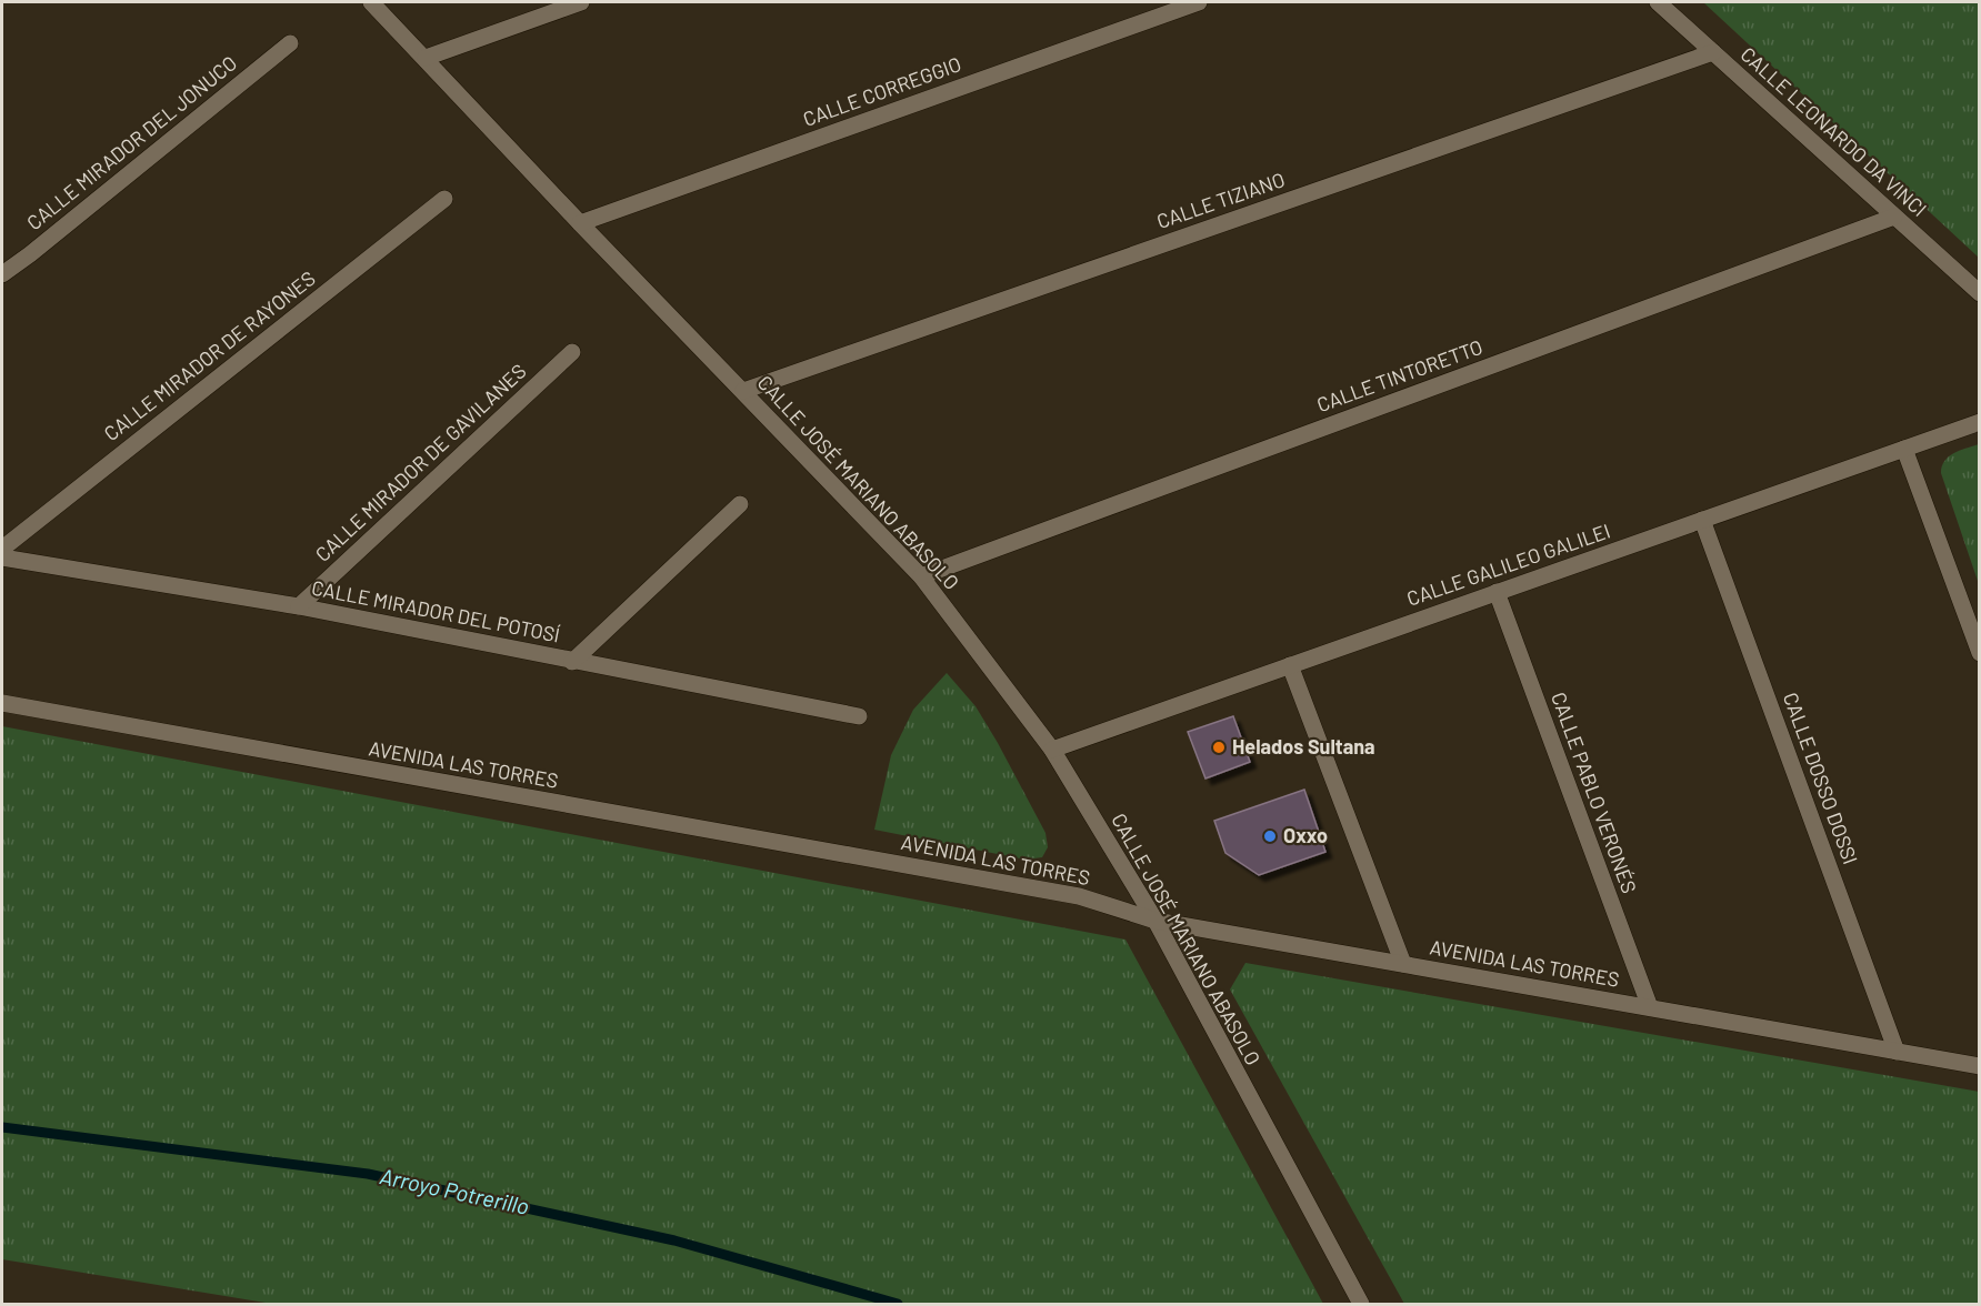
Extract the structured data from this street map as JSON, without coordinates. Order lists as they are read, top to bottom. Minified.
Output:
{"streets":{"street":["CALLE CORREGGIO","CALLE LEONARDO DA VINCI","CALLE MIRADOR DEL JONUCO","CALLE TIZIANO","CALLE MIRADOR DE RAYONES","CALLE TINTORETTO","CALLE MIRADOR DE GAVILANES","CALLE JOSÉ MARIANO ABASOLO","CALLE GALILEO GALILEI","CALLE MIRADOR DEL POTOSÍ","AVENIDA LAS TORRES","CALLE DOSSO DOSSI","CALLE PABLO VERONÉS"]},"crossings":[["CALLE CORREGGIO","CALLE JOSÉ MARIANO ABASOLO"],["CALLE LEONARDO DA VINCI","CALLE TIZIANO"],["CALLE LEONARDO DA VINCI","CALLE TINTORETTO"],["CALLE TIZIANO","CALLE JOSÉ MARIANO ABASOLO"],["CALLE TINTORETTO","CALLE JOSÉ MARIANO ABASOLO"],["CALLE MIRADOR DE GAVILANES","CALLE MIRADOR DEL POTOSÍ"],["CALLE JOSÉ MARIANO ABASOLO","CALLE GALILEO GALILEI"],["CALLE JOSÉ MARIANO ABASOLO","AVENIDA LAS TORRES"],["CALLE GALILEO GALILEI","CALLE DOSSO DOSSI"],["CALLE GALILEO GALILEI","CALLE PABLO VERONÉS"],["AVENIDA LAS TORRES","CALLE DOSSO DOSSI"],["AVENIDA LAS TORRES","CALLE PABLO VERONÉS"]],"water":["Arroyo Potrerillo"],"places":["Helados Sultana","Oxxo"]}
